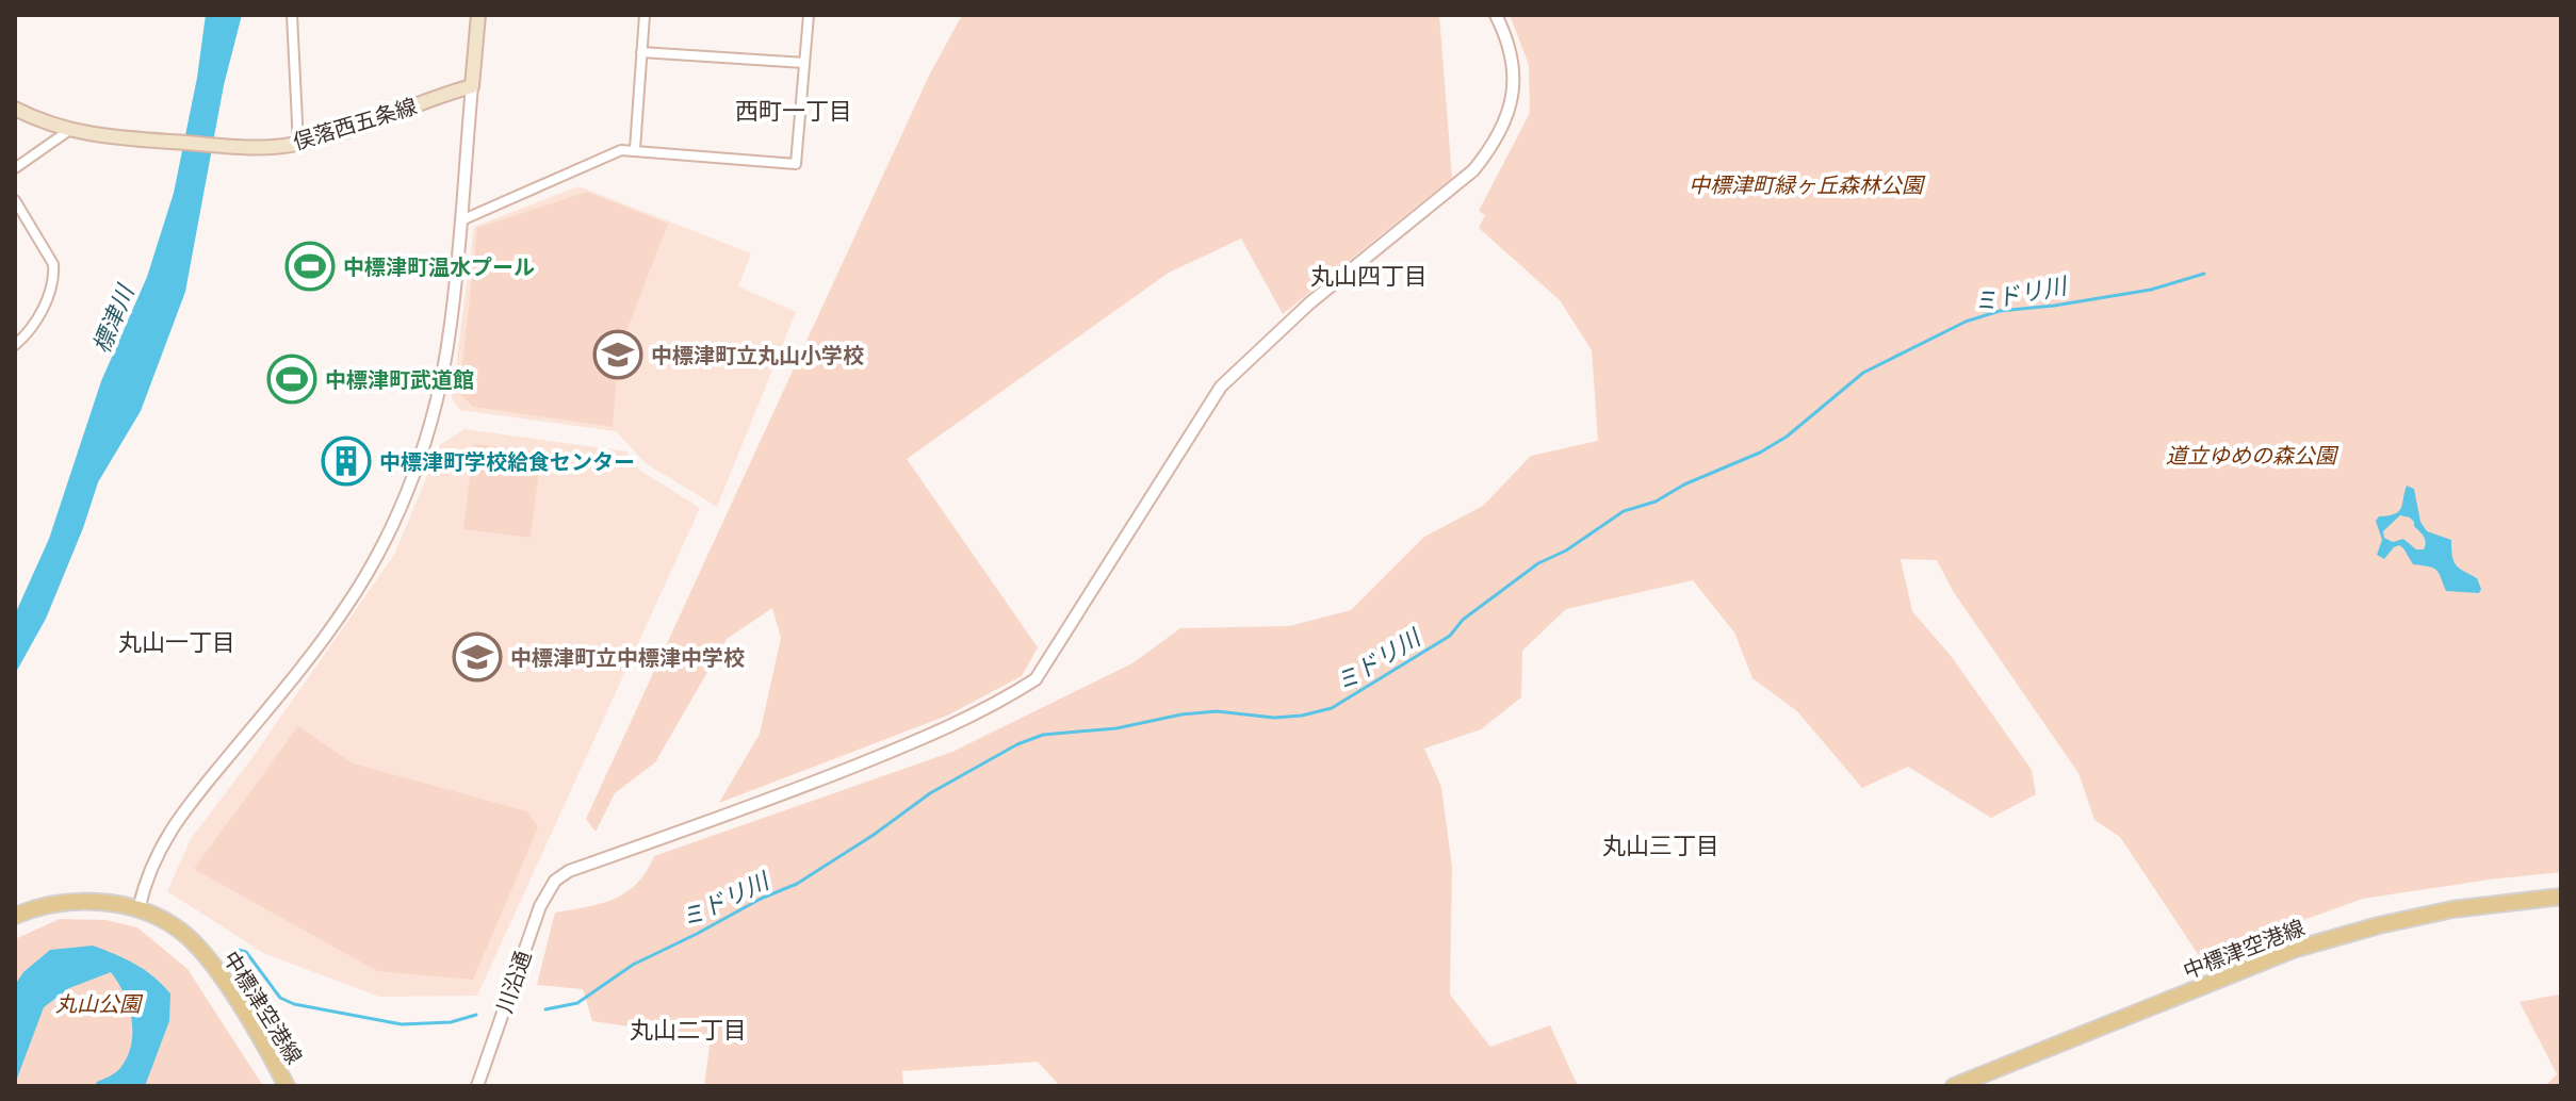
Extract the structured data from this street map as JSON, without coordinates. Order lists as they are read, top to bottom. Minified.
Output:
{"streets":{"main road":["俣落西五条線","中標津空港線"],"street":["川沿通"]},"districts":["西町一丁目","丸山四丁目","丸山一丁目","丸山三丁目","丸山二丁目"],"water":["ミドリ川","標津川"],"parks":["中標津町緑ヶ丘森林公園","道立ゆめの森公園","丸山公園"],"places":{"sports":["中標津町温水プール","中標津町武道館"],"school or university":["中標津町立丸山小学校","中標津町立中標津中学校"],"building":["中標津町学校給食センター"]}}
